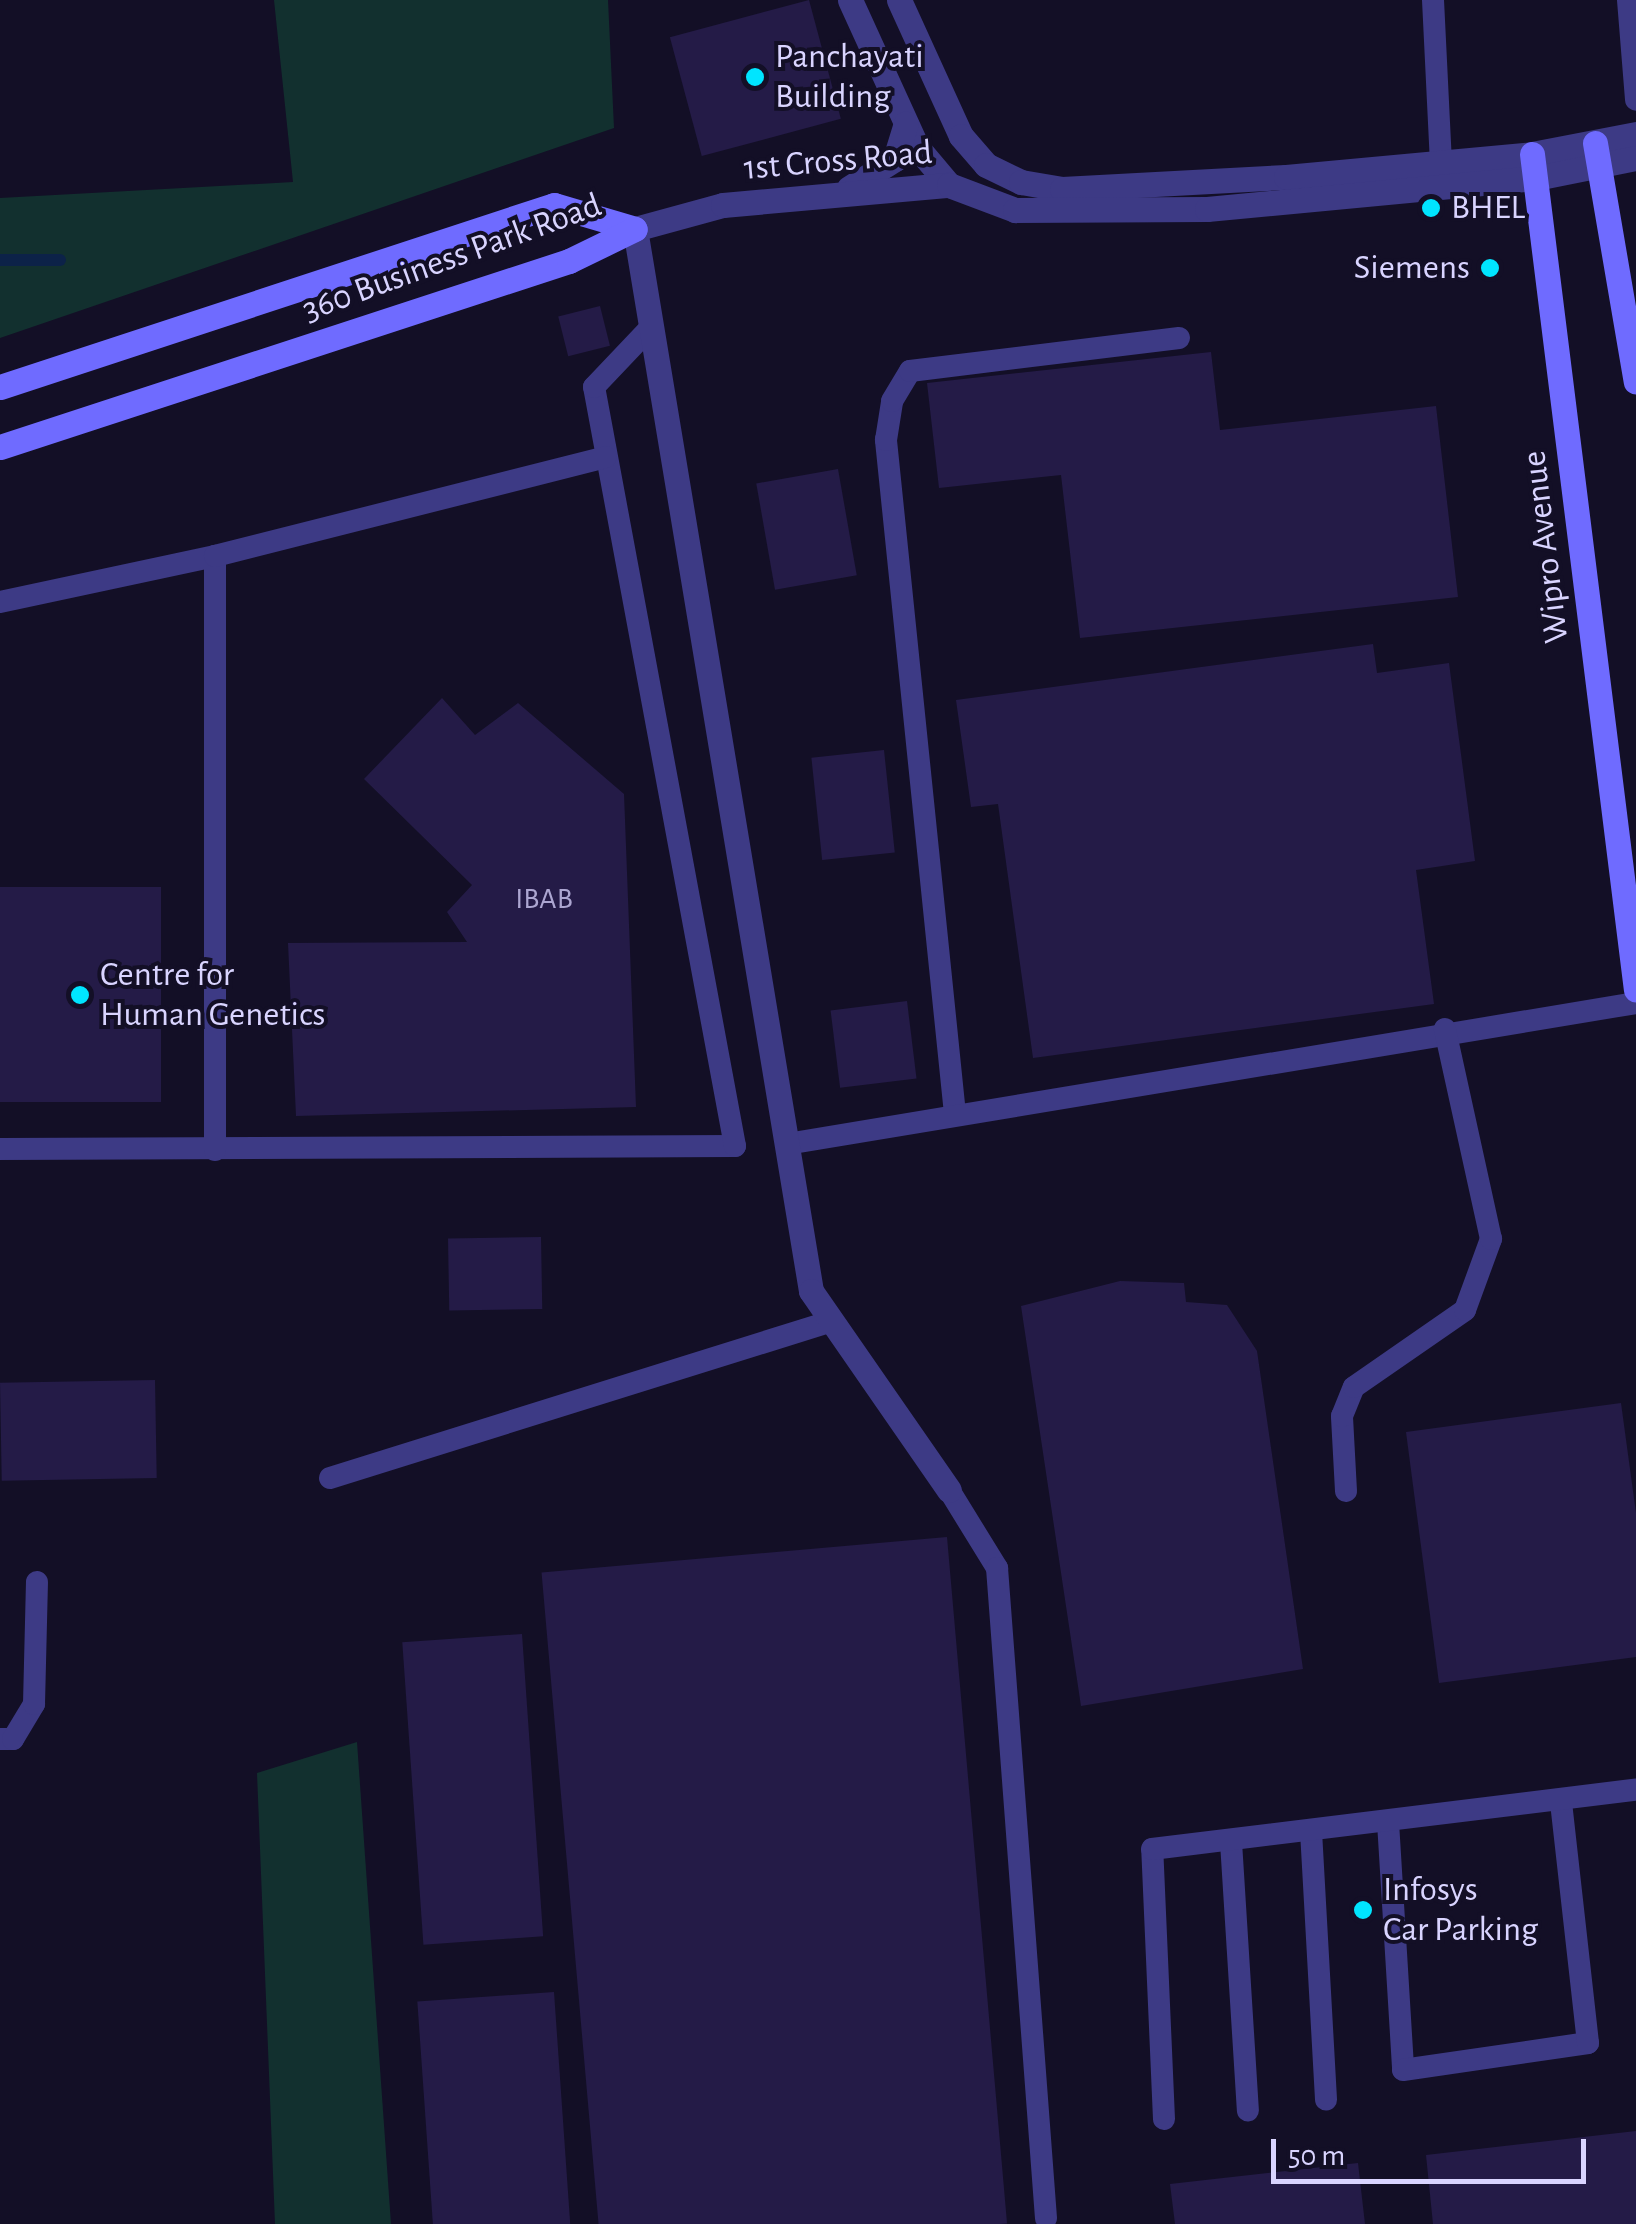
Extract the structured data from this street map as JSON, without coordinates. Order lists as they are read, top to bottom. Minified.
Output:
{"streets":{"main road":["360 Business Park Road","Wipro Avenue"],"street":["1st Cross Road"]},"crossings":[["1st Cross Road","360 Business Park Road"],["1st Cross Road","Wipro Avenue"]],"places":["Panchayati Building","BHEL","Siemens","Centre for Human Genetics","Infosys Car Parking"],"house_numbers":["IBAB"],"scale_bar":"50 m"}
